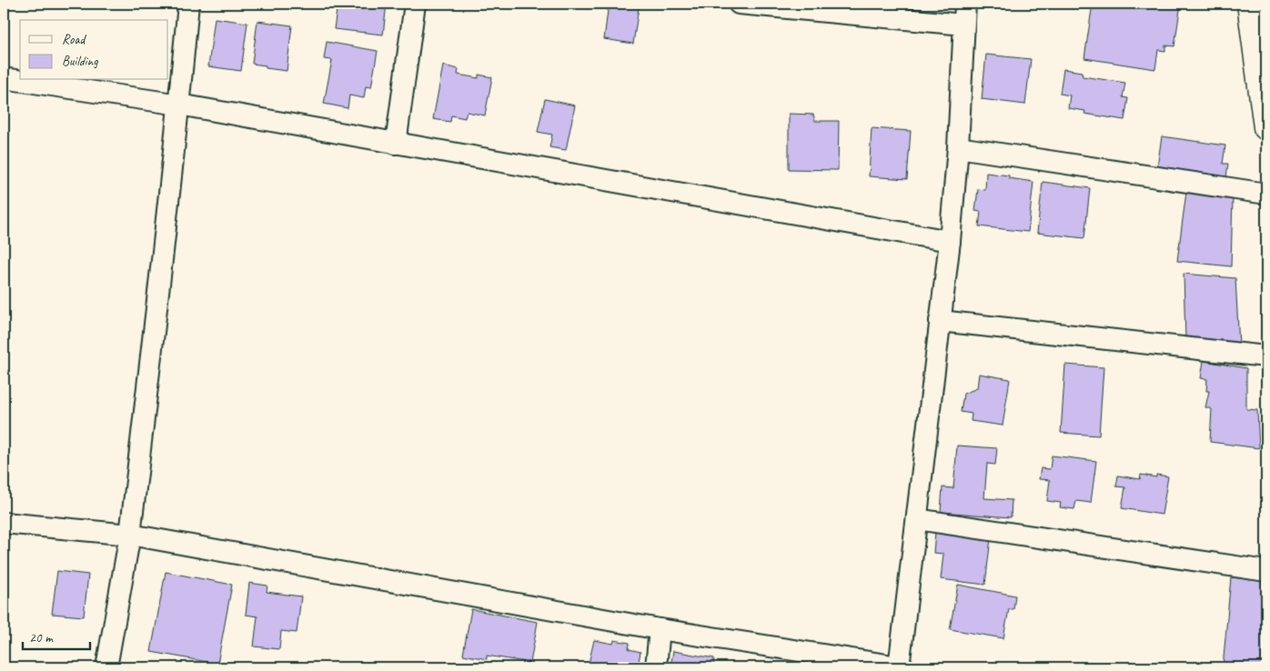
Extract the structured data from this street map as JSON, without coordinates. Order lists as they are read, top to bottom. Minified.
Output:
{"legend":["Road","Building"],"scale_bar":"20 m"}
